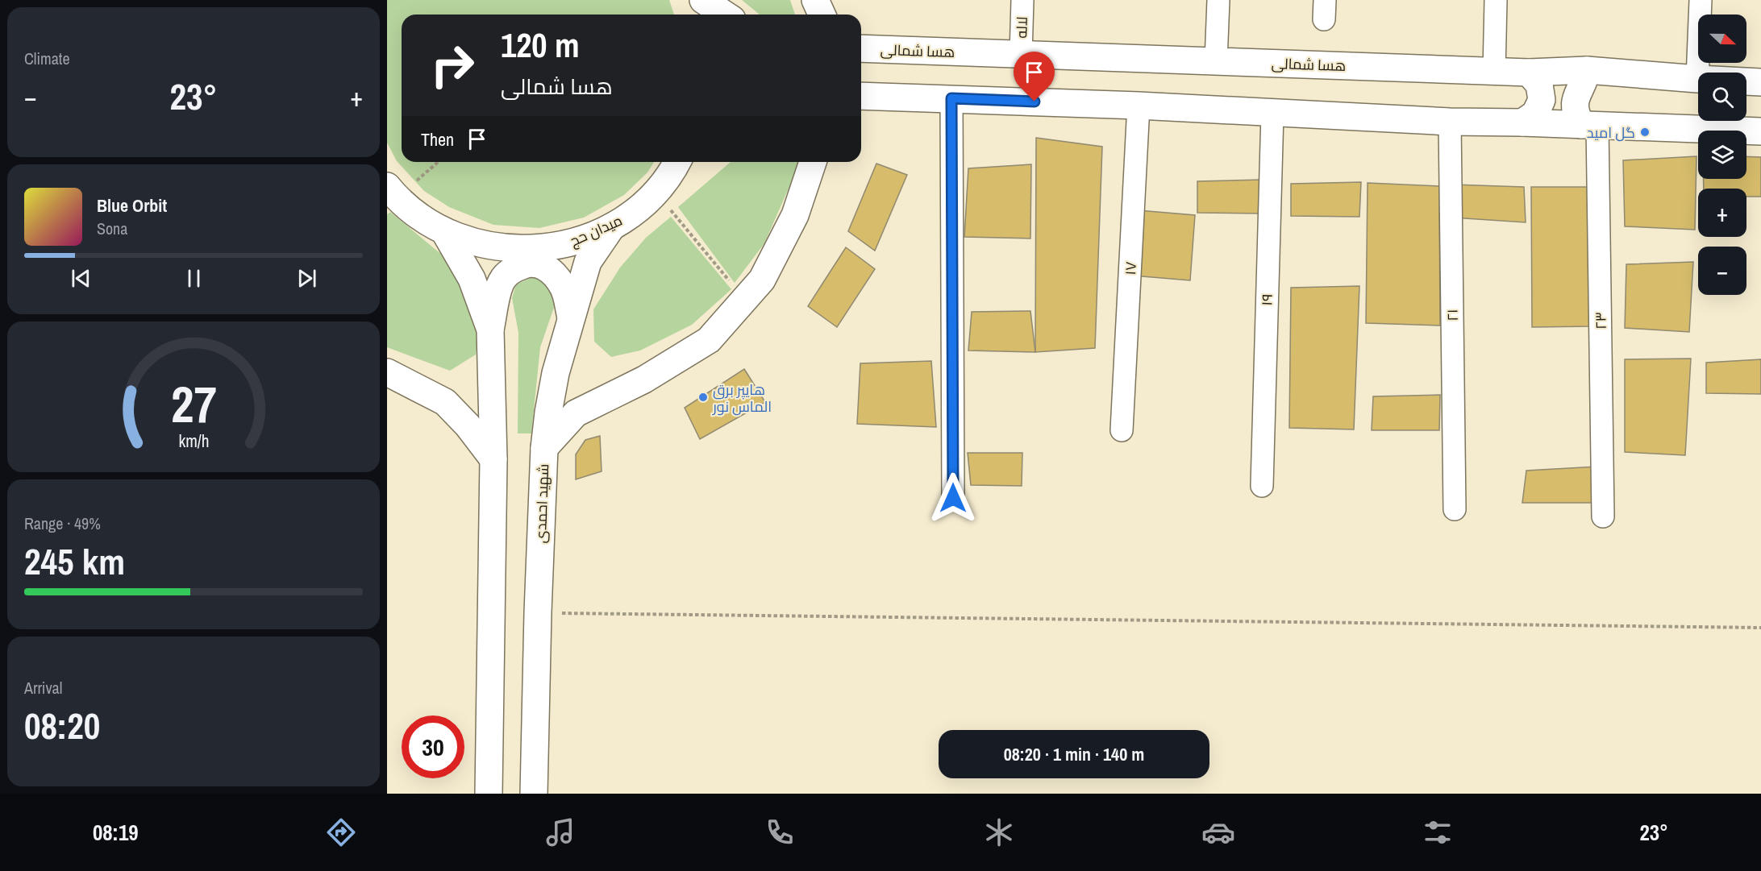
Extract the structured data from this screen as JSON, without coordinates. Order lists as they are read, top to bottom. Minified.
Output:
{"streets":{"main road":["هسا شمالی","میدان حج","شهید احمدی"],"street":["لاله","۱۷","۱۹","۲۱","۲۳"]},"crossings":[["لاله","هسا شمالی"],["میدان حج","شهید احمدی"]],"places":["گل امید","هایپر برق الماس نور"],"north":"right","page":{"tile":["Climate",["Range · 49%","245 km"],["Arrival","08:20"]],"map_buttons":["+","−"],"turn":["120 m","هسا شمالی"],"heat":["−","23°","+"],"then":"Then","song":["Blue Orbit","Sona"],"limit":"30","trip":"08:20 · 1 min · 140 m","tabs":["08:19","23°"],"gauge":["27","km/h"]}}
